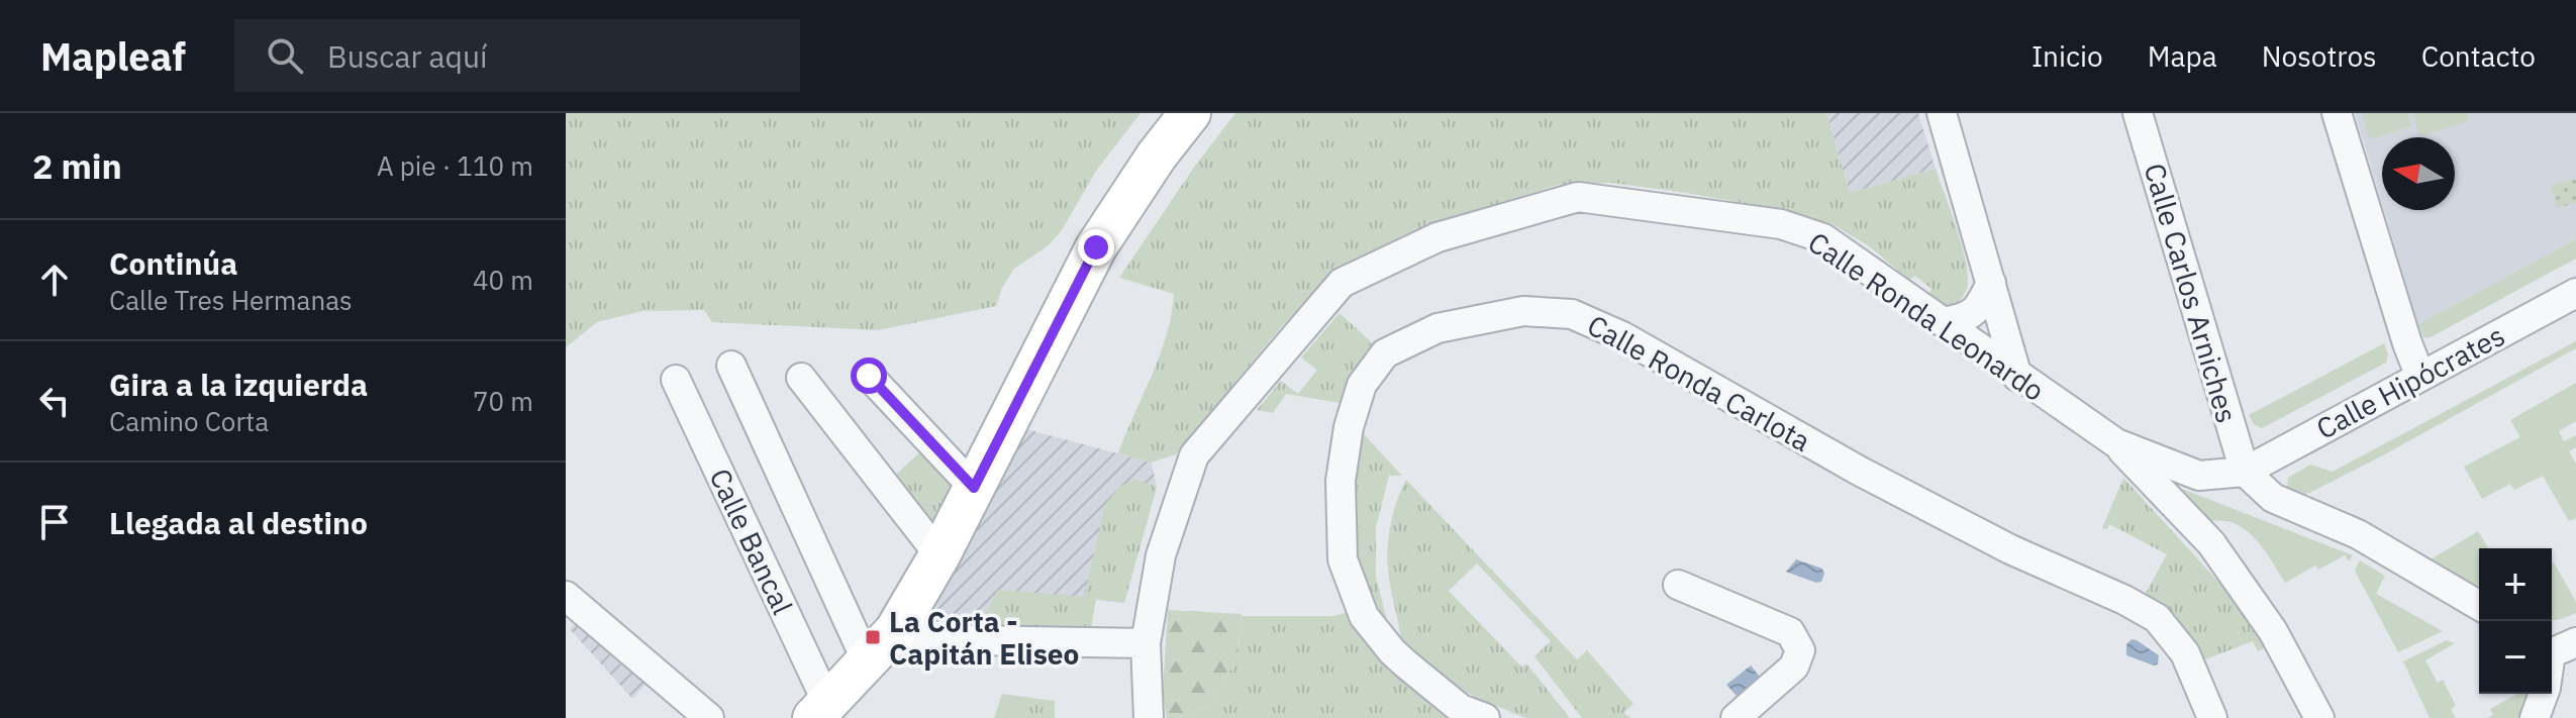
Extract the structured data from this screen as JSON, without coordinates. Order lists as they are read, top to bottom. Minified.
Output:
{"streets":{"street":["Calle Carlos Arniches","Calle Ronda Leonardo","Calle Hipócrates","Calle Ronda Carlota","Calle Bancal"]},"crossings":[["Calle Carlos Arniches","Calle Ronda Leonardo"],["Calle Carlos Arniches","Calle Hipócrates"],["Calle Ronda Leonardo","Calle Hipócrates"]],"places":{"transit":["La Corta - Capitán Eliseo"]},"north":"left","page":{"header":"Mapleaf","search":"Buscar aquí","nav":["Inicio","Mapa","Nosotros","Contacto"],"heading":["2 min","A pie · 110 m"],"list":[["Continúa","Calle Tres Hermanas","40 m"],["Gira a la izquierda","Camino Corta","70 m"],"Llegada al destino"],"map_buttons":["+","−"]}}
